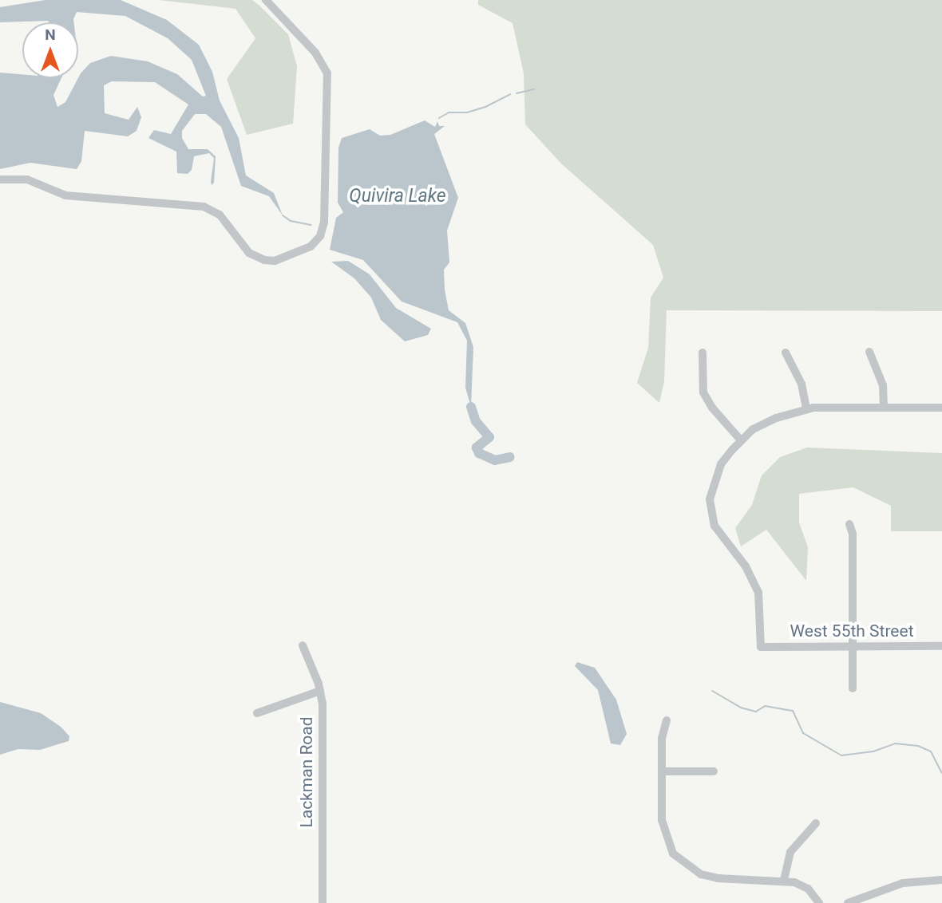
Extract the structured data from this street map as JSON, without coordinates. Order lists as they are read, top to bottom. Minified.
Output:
{"streets":{"street":["West 55th Street","Lackman Road"]},"water":["Quivira Lake"],"north":"top"}
